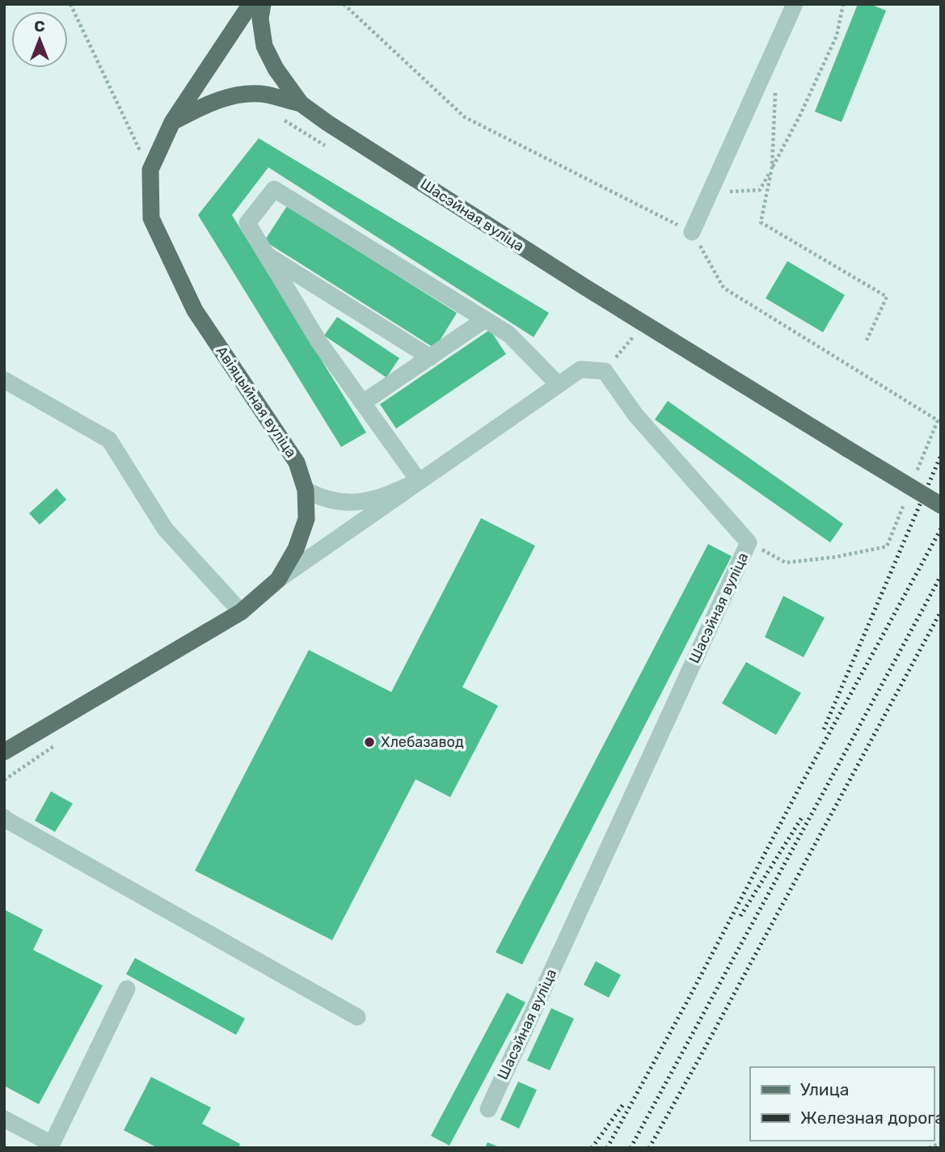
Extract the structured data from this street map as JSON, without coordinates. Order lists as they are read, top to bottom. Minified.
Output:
{"streets":{"main road":["Шасэйная вуліца","Авіяцыйная вуліца"]},"places":["Хлебазавод"],"legend":["Улица","Железная дорога"],"north":"top"}
